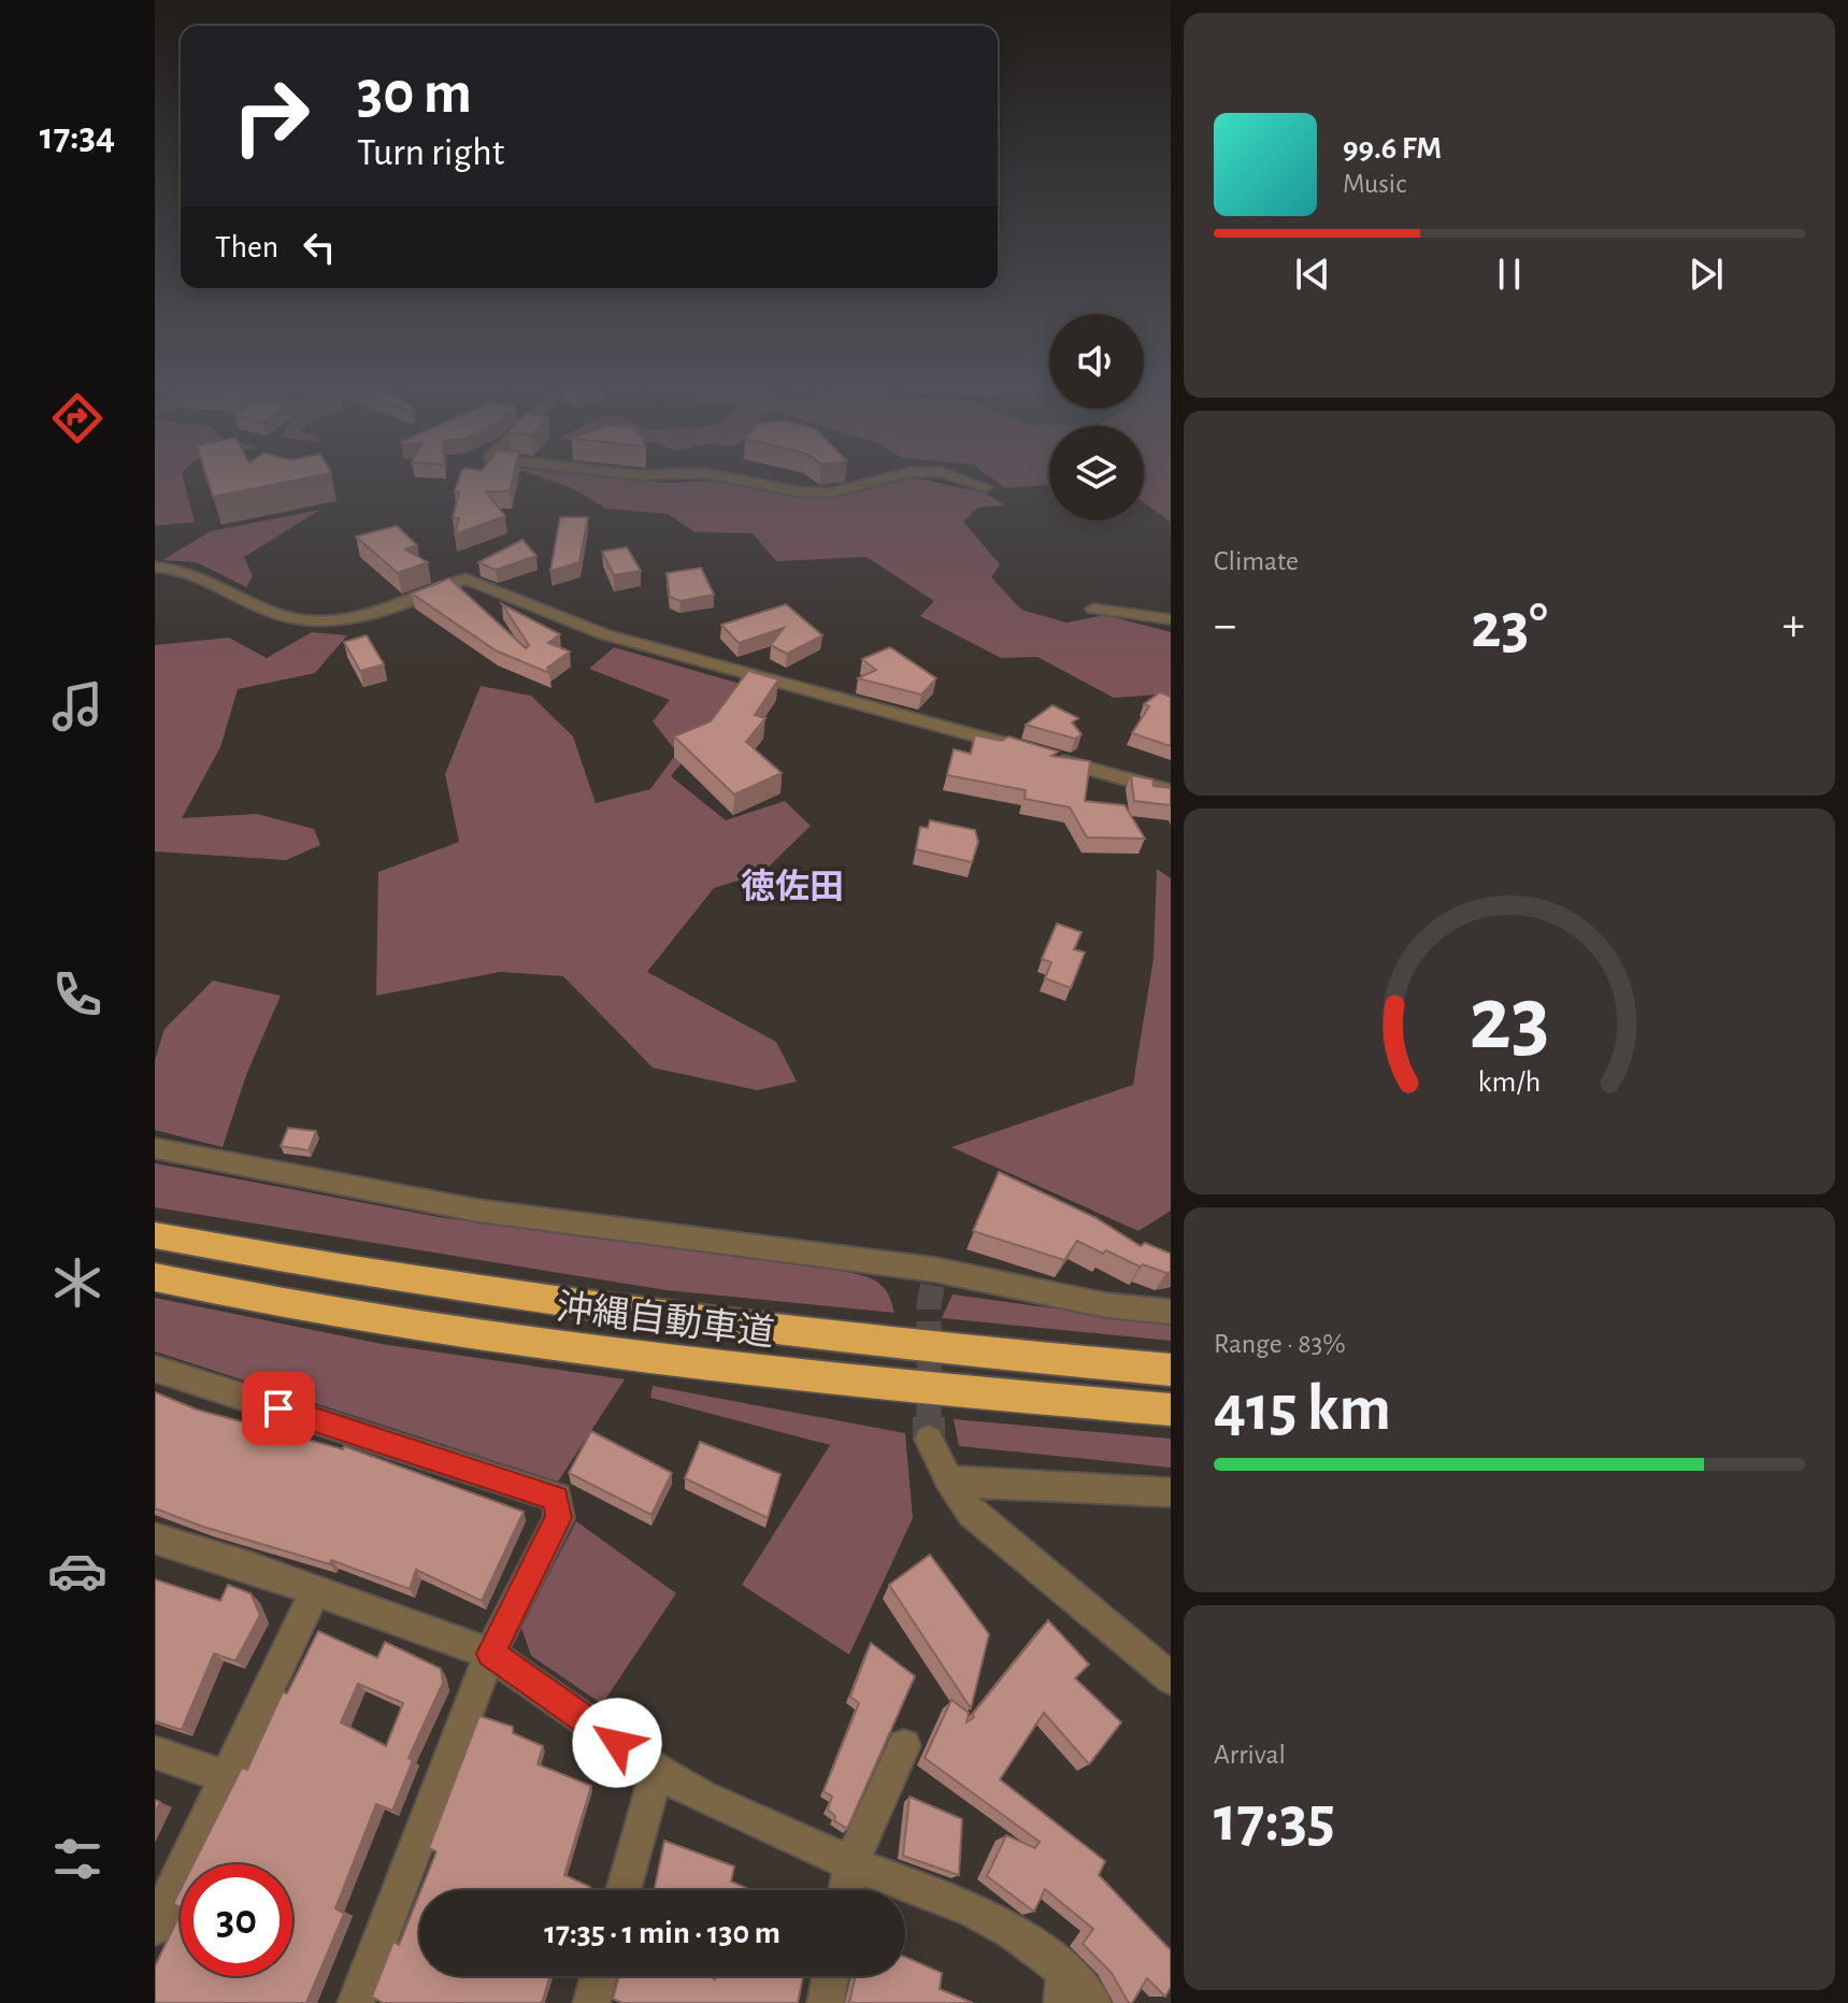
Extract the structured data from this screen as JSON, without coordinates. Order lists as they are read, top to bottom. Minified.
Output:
{"streets":{"highway":["沖縄自動車道"]},"districts":["徳佐田"],"page":{"tabs":"17:34","turn":["30 m","Turn right"],"song":["99.6 FM","Music"],"then":"Then","tile":["Climate",["Range · 83%","415 km"],["Arrival","17:35"]],"heat":["−","23°","+"],"limit":"30","trip":"17:35 · 1 min · 130 m","gauge":["23","km/h"]}}
